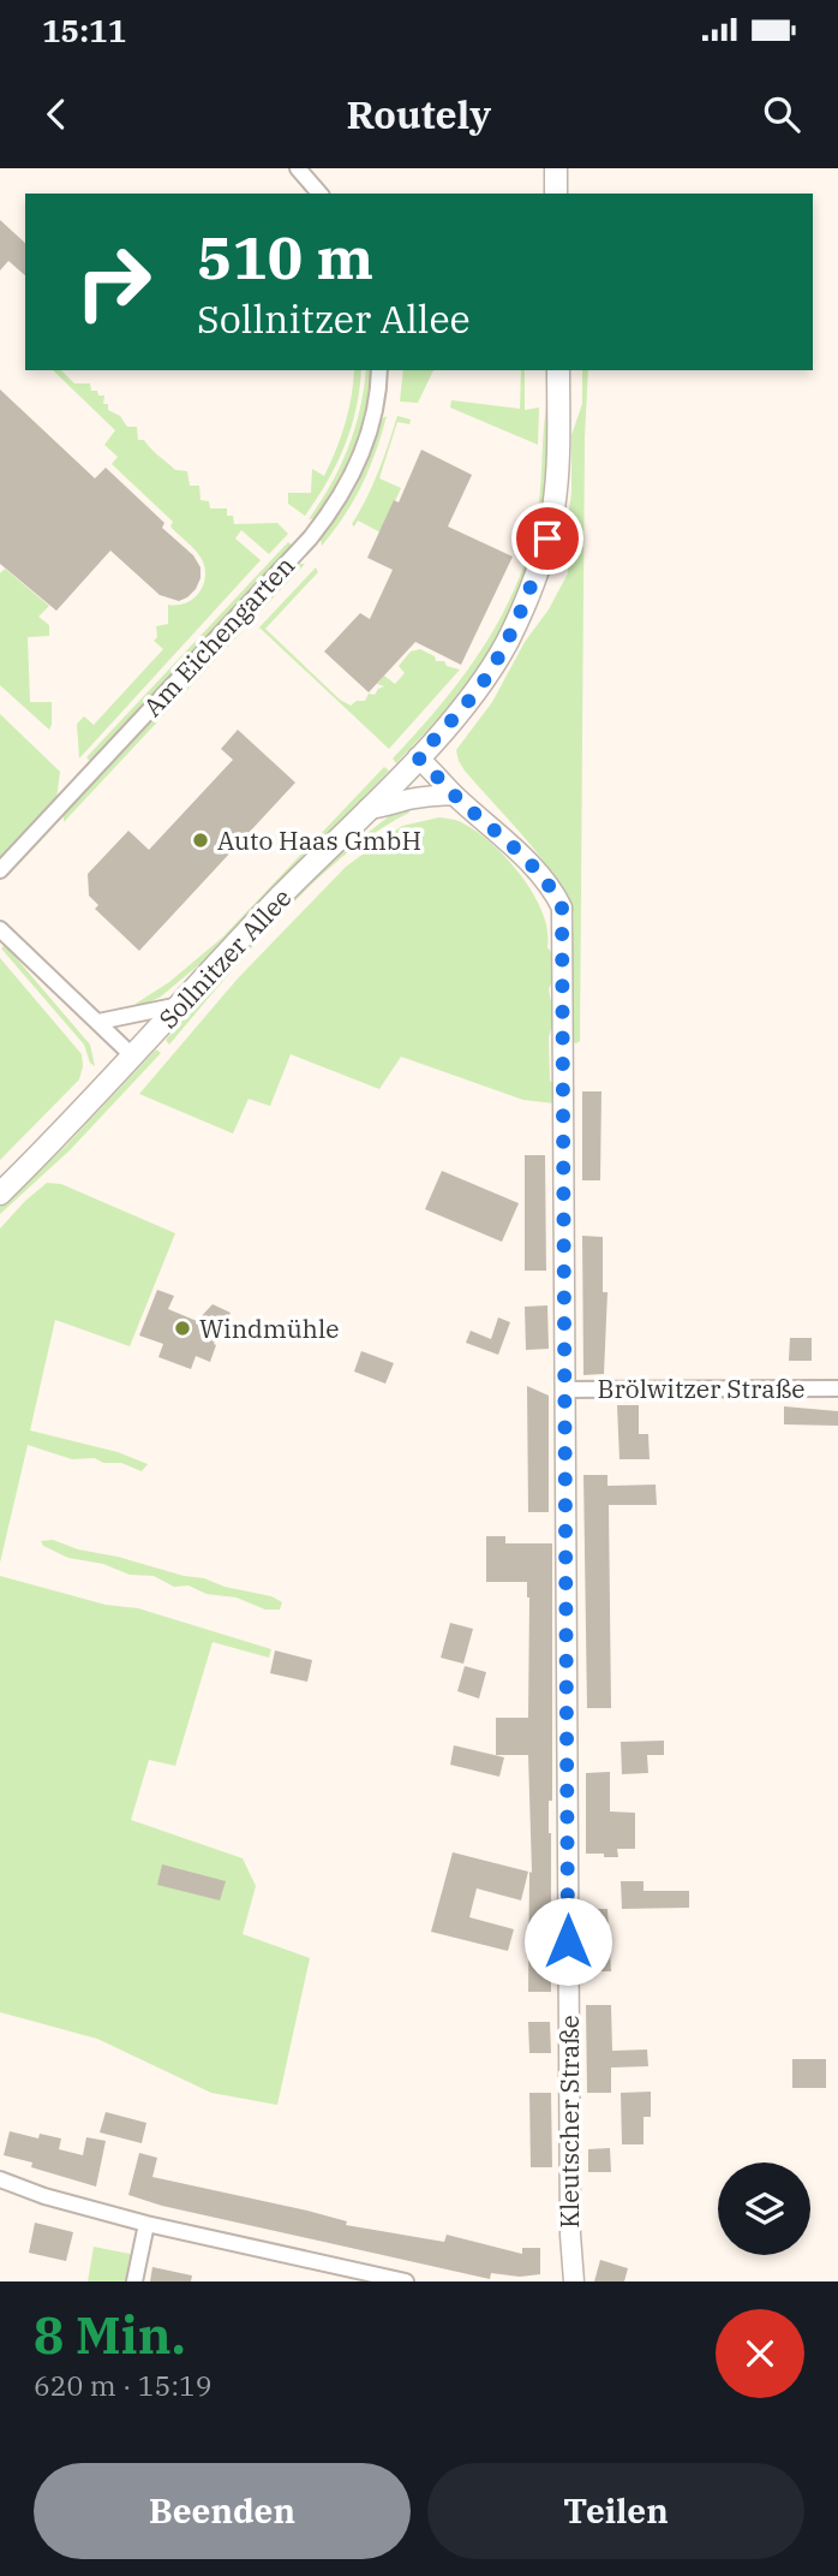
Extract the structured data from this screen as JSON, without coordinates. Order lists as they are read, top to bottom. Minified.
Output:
{"streets":{"main road":["Sollnitzer Allee"],"street":["Am Eichengarten","Brölwitzer Straße","Kleutscher Straße"]},"crossings":[["Sollnitzer Allee","Kleutscher Straße"],["Brölwitzer Straße","Kleutscher Straße"]],"places":["Auto Haas GmbH","Windmühle"],"page":{"status":"15:11","header":"Routely","turn":["510 m","Sollnitzer Allee"],"heading":["8 Min.","620 m · 15:19"],"buttons":["Beenden","Teilen"]}}
